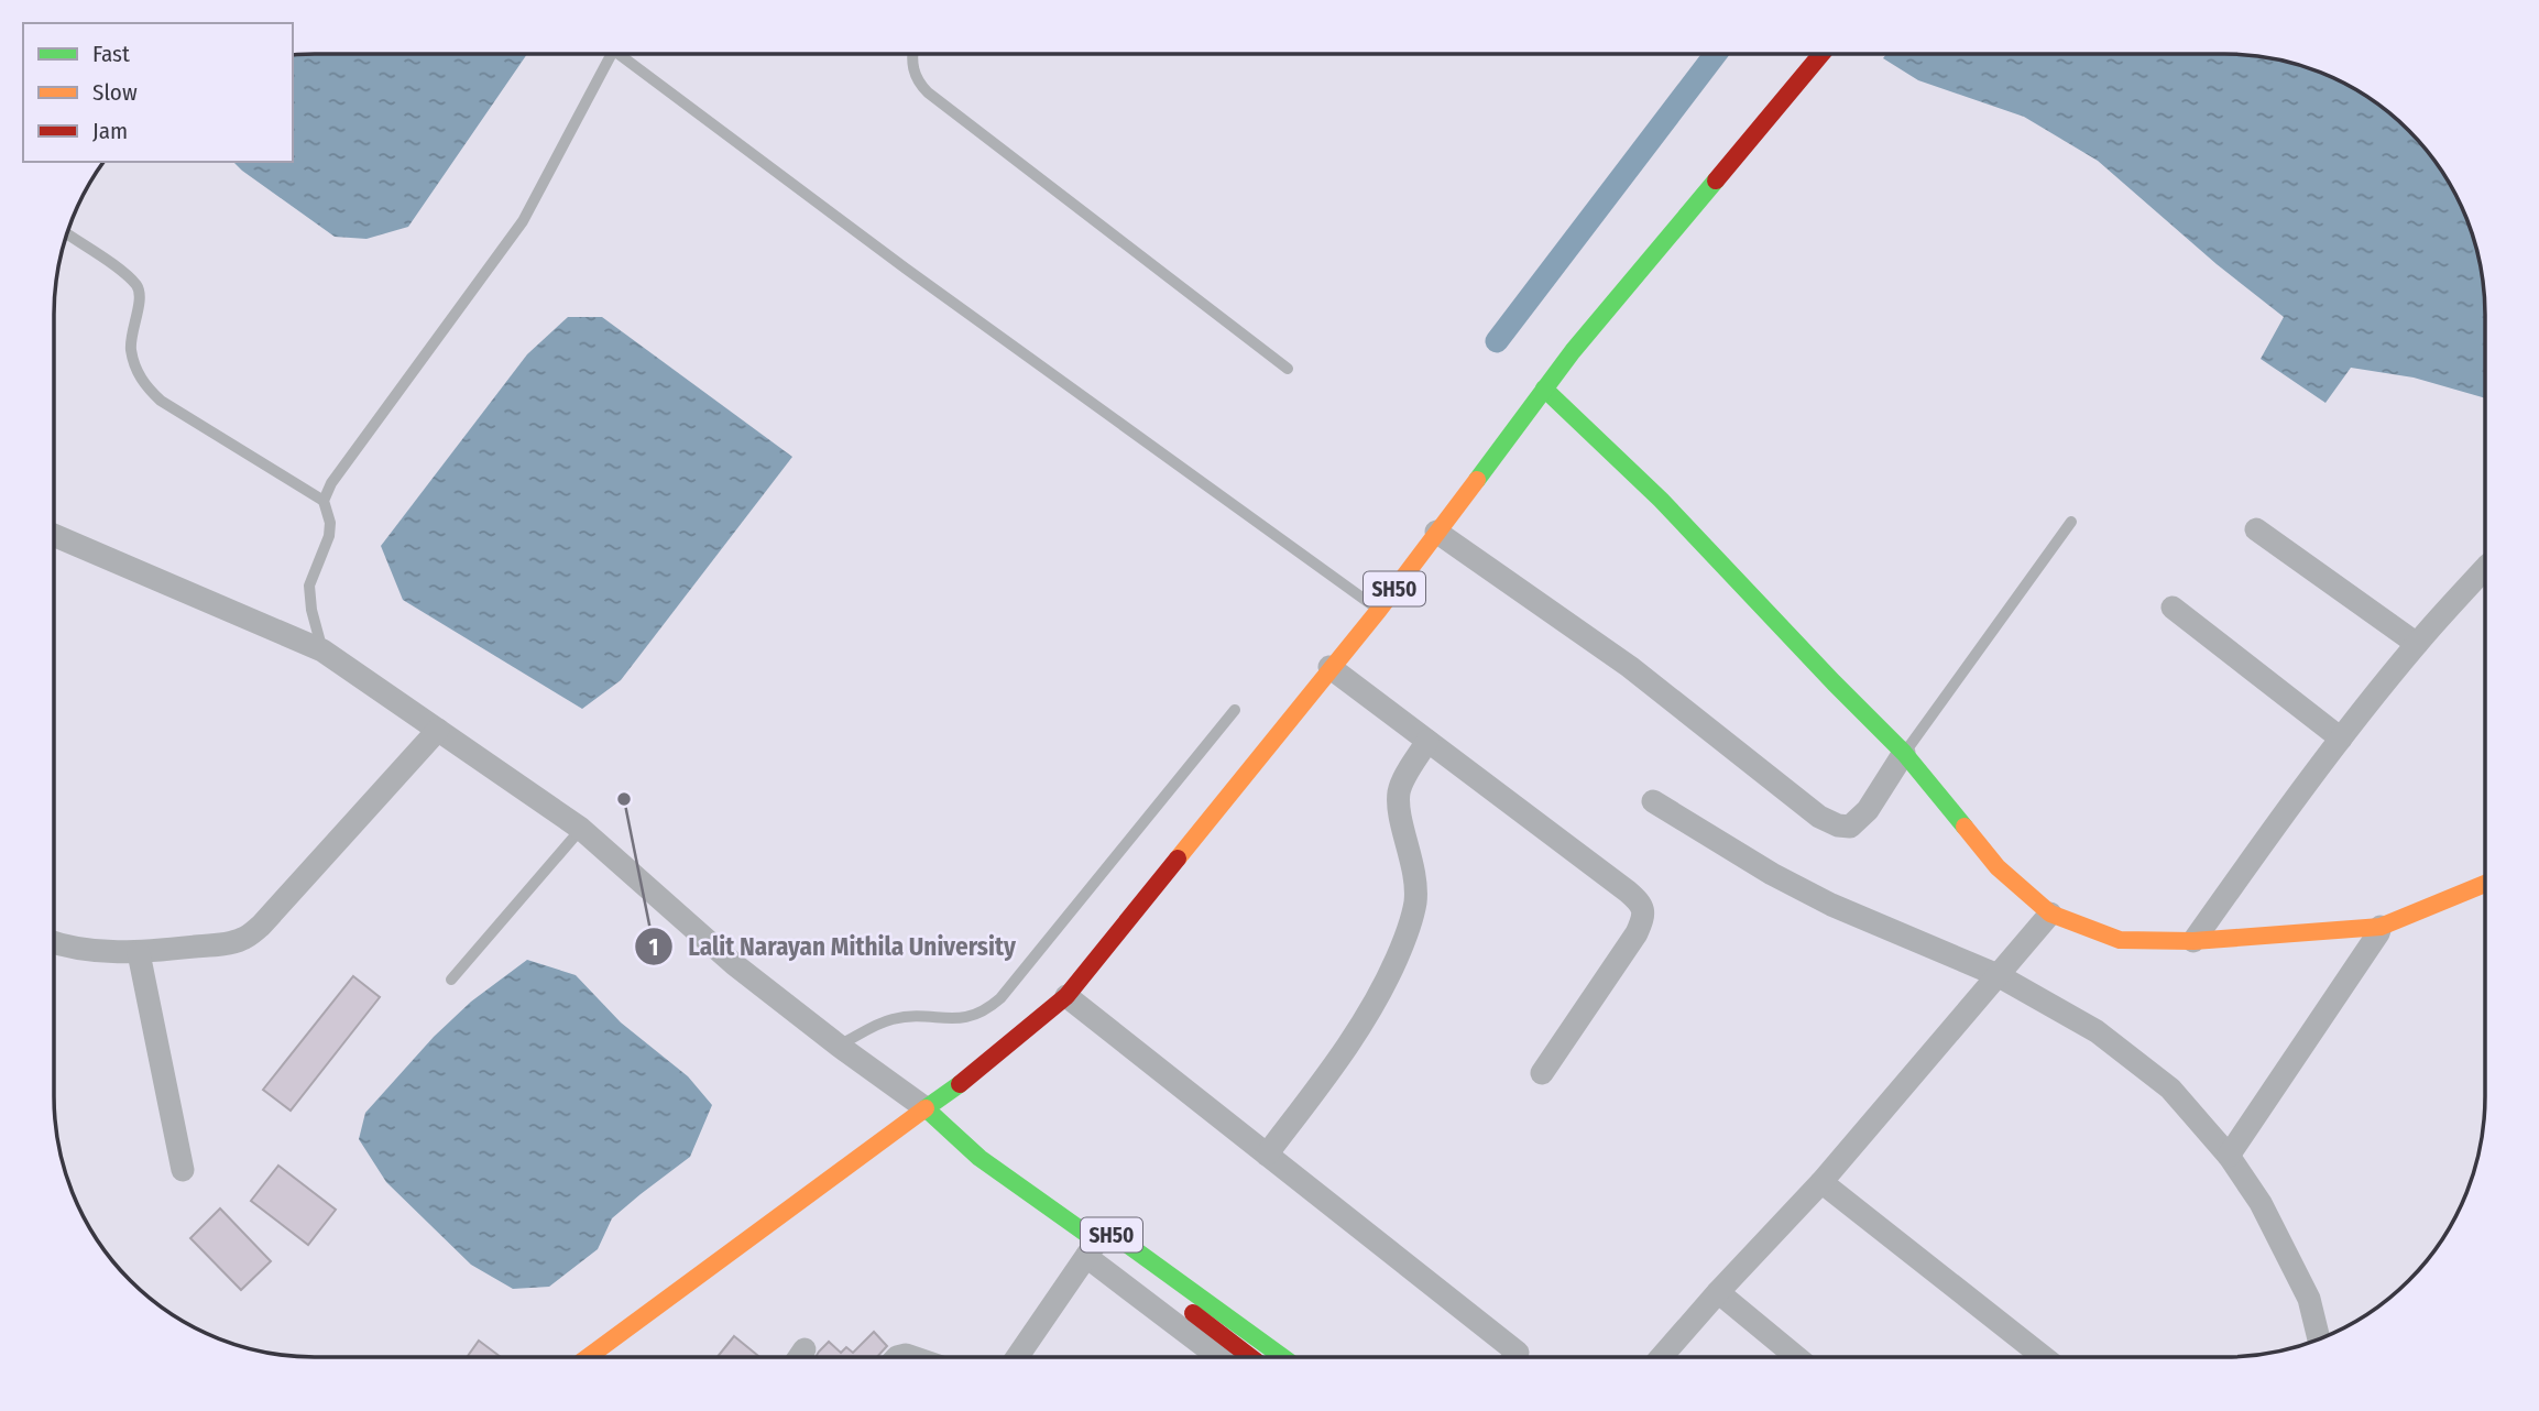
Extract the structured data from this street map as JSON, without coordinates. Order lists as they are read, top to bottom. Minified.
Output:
{"streets":{"main road":["SH50"]},"places":["Lalit Narayan Mithila University"],"legend":["Fast","Slow","Jam"]}
